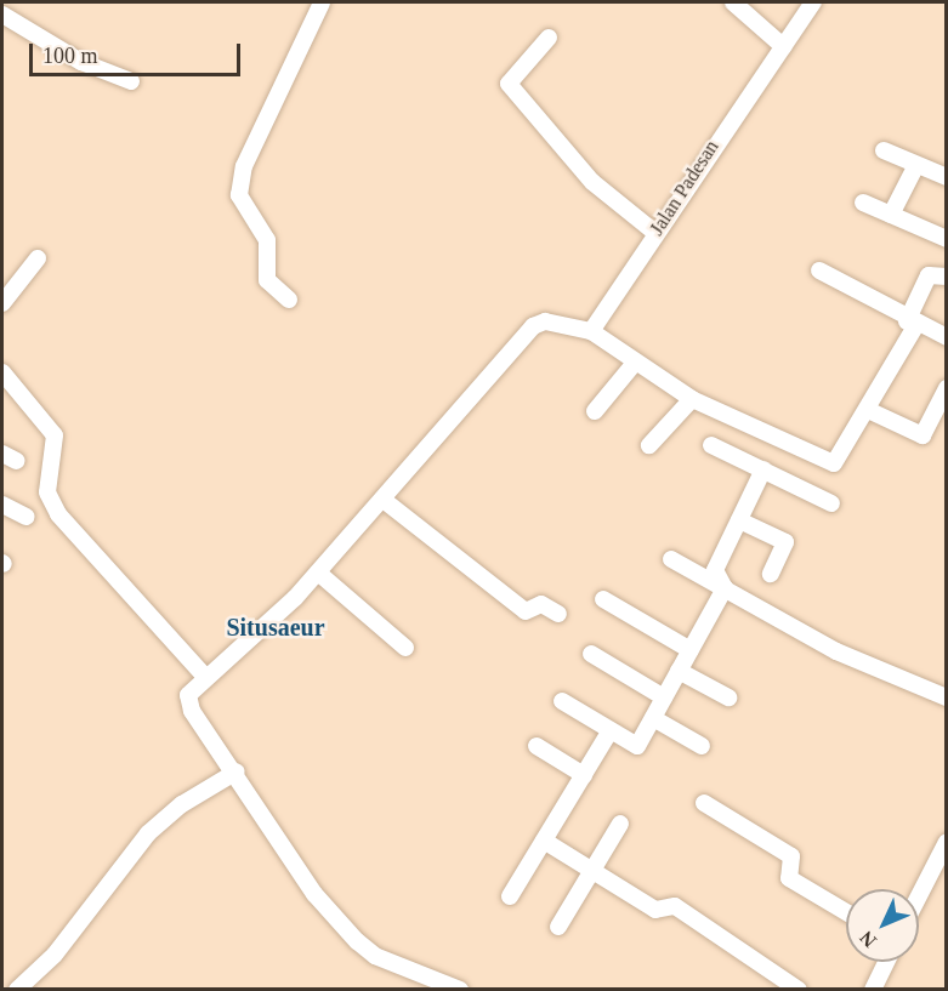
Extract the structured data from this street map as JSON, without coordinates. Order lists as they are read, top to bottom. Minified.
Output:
{"streets":{"street":["Jalan Padesan"]},"districts":["Situsaeur"],"scale_bar":"100 m","north":"bottom left"}
